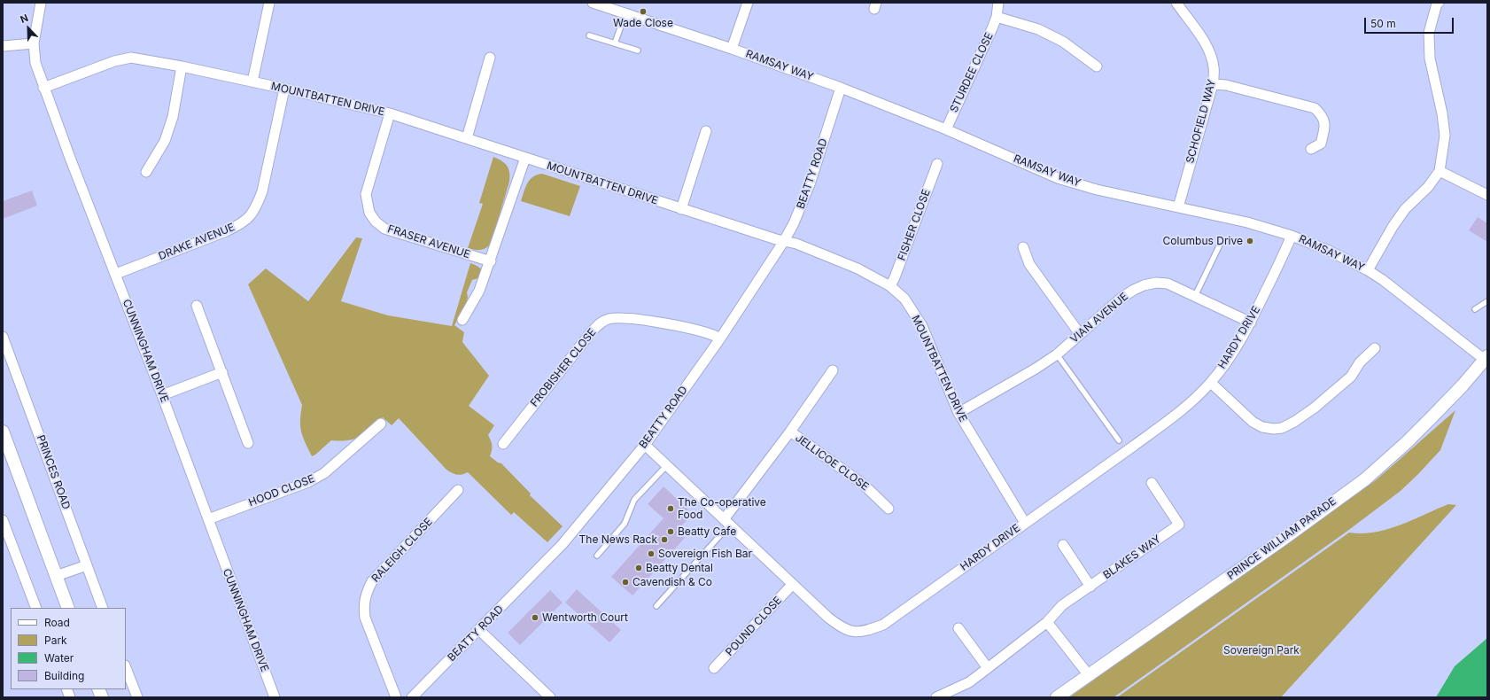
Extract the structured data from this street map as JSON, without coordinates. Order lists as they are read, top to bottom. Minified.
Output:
{"streets":{"street":["RAMSAY WAY","STURDEE CLOSE","MOUNTBATTEN DRIVE","SCHOFIELD WAY","BEATTY ROAD","FISHER CLOSE","DRAKE AVENUE","FRASER AVENUE","VIAN AVENUE","HARDY DRIVE","CUNNINGHAM DRIVE","FROBISHER CLOSE","JELLICOE CLOSE","PRINCES ROAD","HOOD CLOSE","PRINCE WILLIAM PARADE","RALEIGH CLOSE","BLAKES WAY","POUND CLOSE"]},"crossings":[["RAMSAY WAY","STURDEE CLOSE"],["RAMSAY WAY","SCHOFIELD WAY"],["RAMSAY WAY","BEATTY ROAD"],["RAMSAY WAY","HARDY DRIVE"],["RAMSAY WAY","PRINCE WILLIAM PARADE"],["MOUNTBATTEN DRIVE","BEATTY ROAD"],["MOUNTBATTEN DRIVE","FISHER CLOSE"],["MOUNTBATTEN DRIVE","DRAKE AVENUE"],["MOUNTBATTEN DRIVE","FRASER AVENUE"],["MOUNTBATTEN DRIVE","VIAN AVENUE"],["MOUNTBATTEN DRIVE","HARDY DRIVE"],["MOUNTBATTEN DRIVE","CUNNINGHAM DRIVE"],["BEATTY ROAD","HARDY DRIVE"],["BEATTY ROAD","FROBISHER CLOSE"],["DRAKE AVENUE","CUNNINGHAM DRIVE"],["VIAN AVENUE","HARDY DRIVE"],["HARDY DRIVE","JELLICOE CLOSE"],["HARDY DRIVE","POUND CLOSE"],["CUNNINGHAM DRIVE","HOOD CLOSE"]],"parks":["Sovereign Park"],"places":["Wade Close","Columbus Drive","The Co-operative Food","Beatty Cafe","The News Rack","Sovereign Fish Bar","Beatty Dental","Cavendish & Co","Wentworth Court"],"legend":["Road","Park","Water","Building"],"scale_bar":"50 m","north":"top left"}
